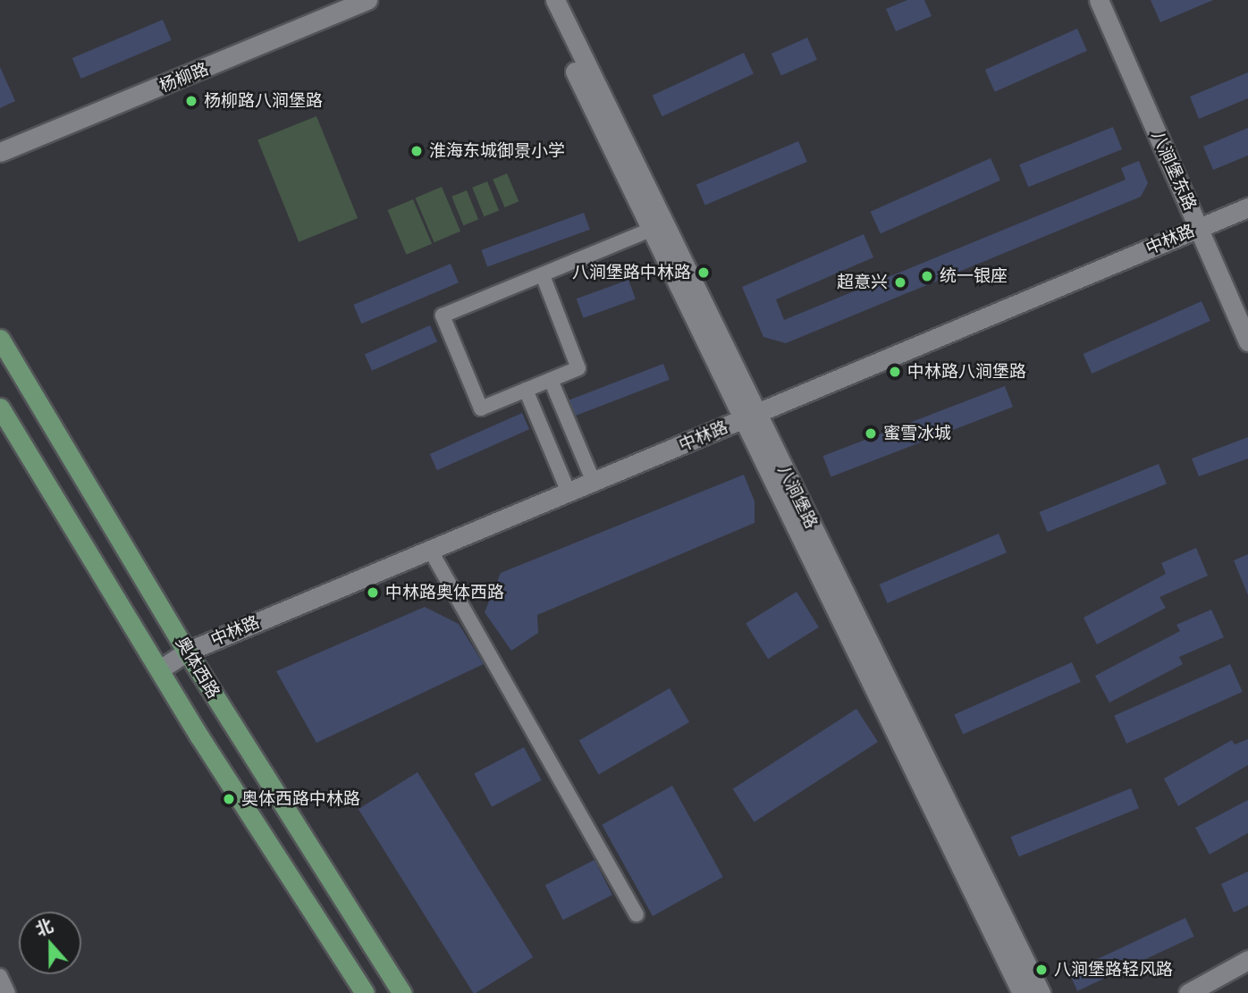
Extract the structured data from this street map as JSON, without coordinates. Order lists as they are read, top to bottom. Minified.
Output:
{"streets":{"main road":["奥体西路"],"street":["杨柳路","八涧堡东路","中林路","八涧堡路"]},"crossings":[["八涧堡东路","中林路"],["中林路","八涧堡路"],["中林路","奥体西路"]],"places":["杨柳路八涧堡路","淮海东城御景小学","八涧堡路中林路","统一银座","超意兴","中林路八涧堡路","蜜雪冰城","中林路奥体西路","奥体西路中林路","八涧堡路轻风路"],"north":"top"}
